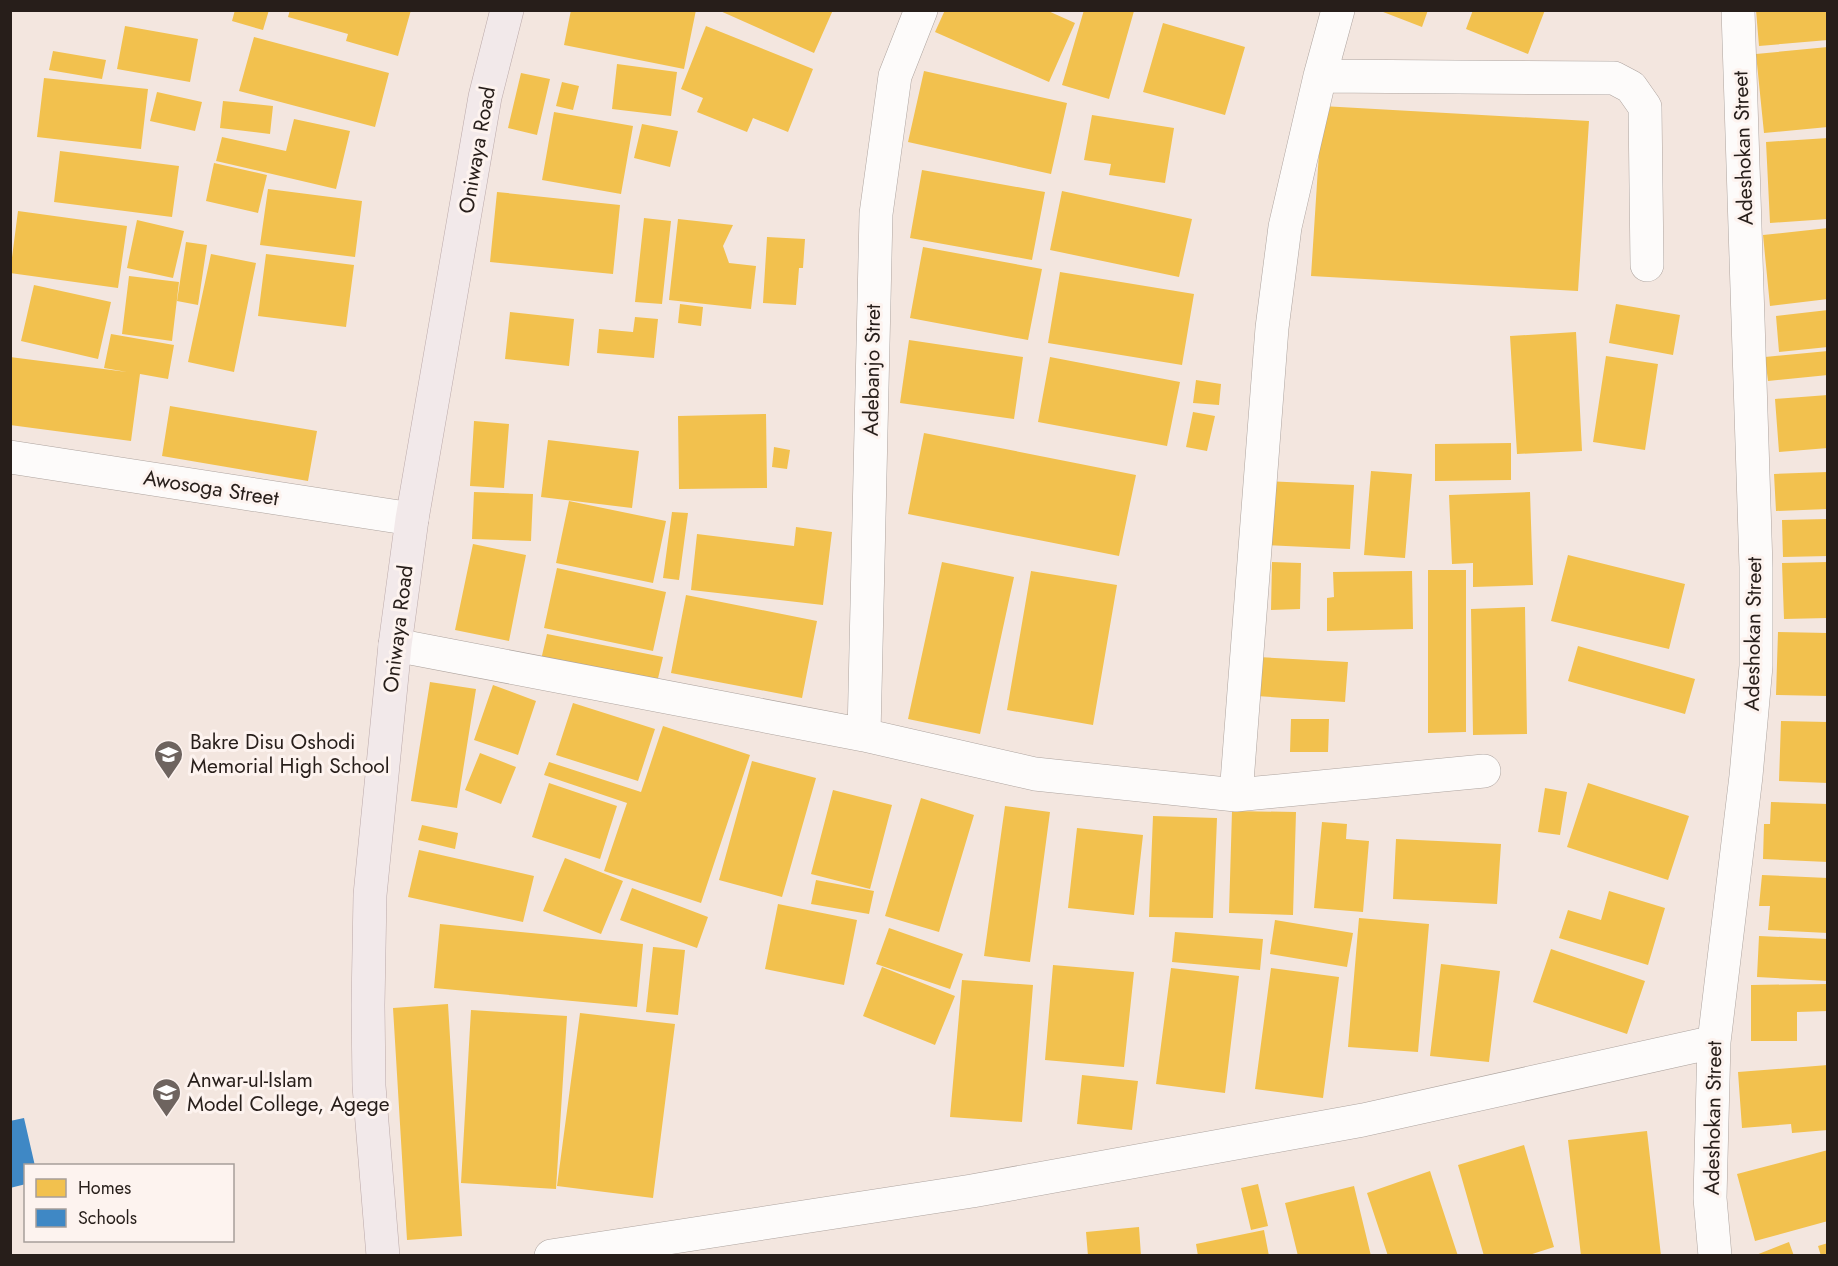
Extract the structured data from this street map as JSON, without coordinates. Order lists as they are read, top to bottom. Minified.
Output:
{"streets":{"main road":["Oniwaya Road"],"street":["Adeshokan Street","Adebanjo Stret","Awosoga Street"]},"crossings":[["Oniwaya Road","Awosoga Street"]],"places":{"school or university":["Bakre Disu Oshodi Memorial High School","Anwar-ul-Islam Model College, Agege"]},"legend":["Homes","Schools"]}
